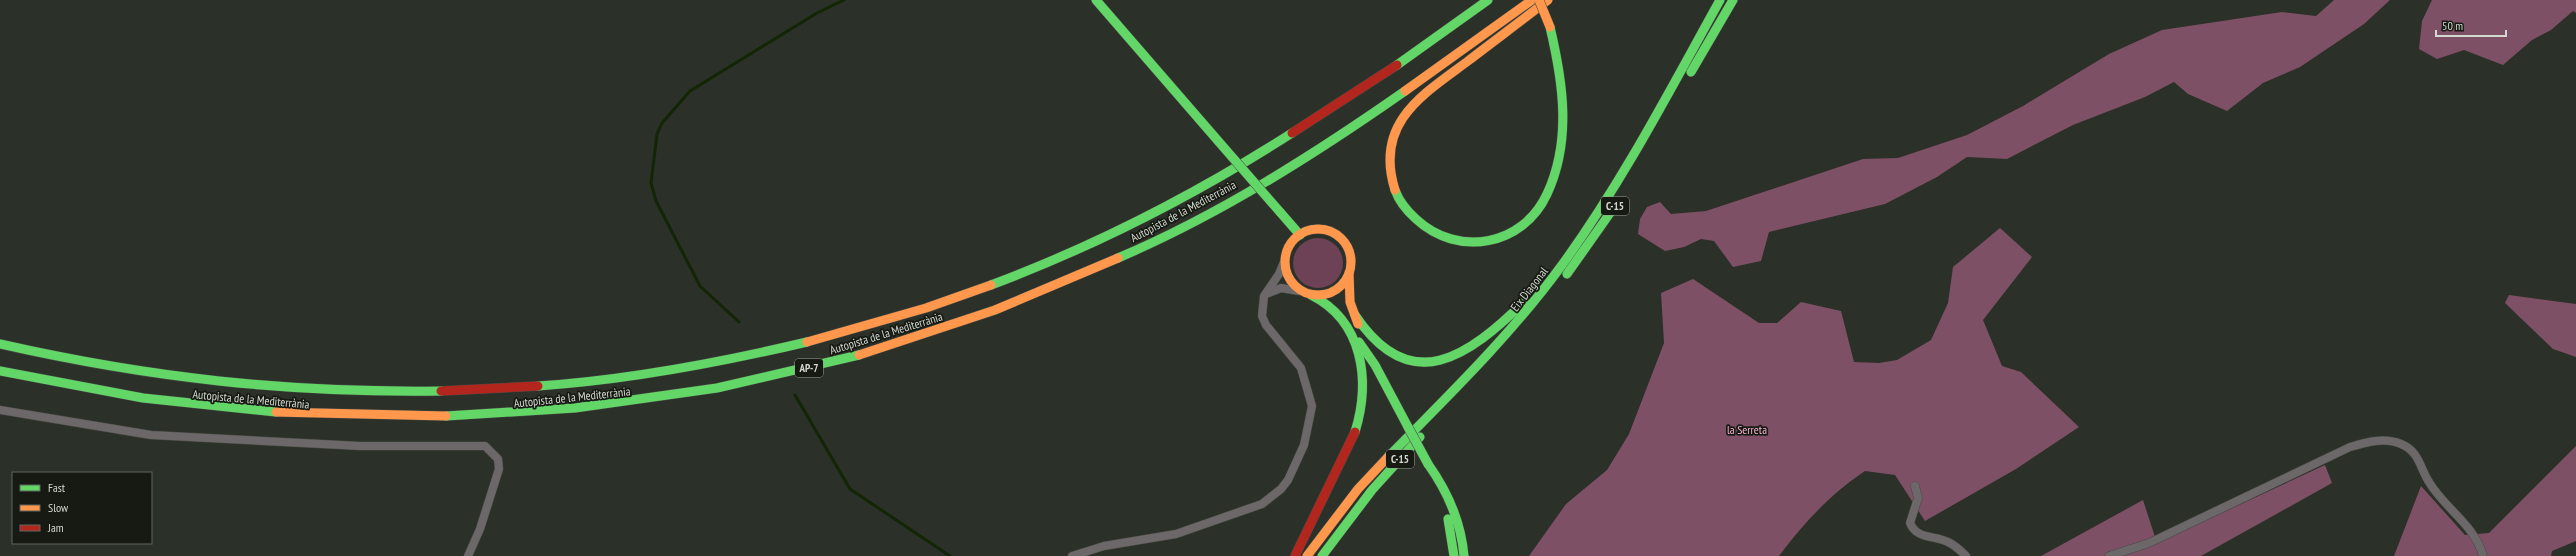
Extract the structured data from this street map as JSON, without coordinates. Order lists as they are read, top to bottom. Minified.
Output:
{"streets":{"main road":["C-15","Autopista de la Mediterrània","Eix Diagonal","AP-7"]},"parks":["la Serreta"],"legend":["Fast","Slow","Jam"],"scale_bar":"50 m"}
